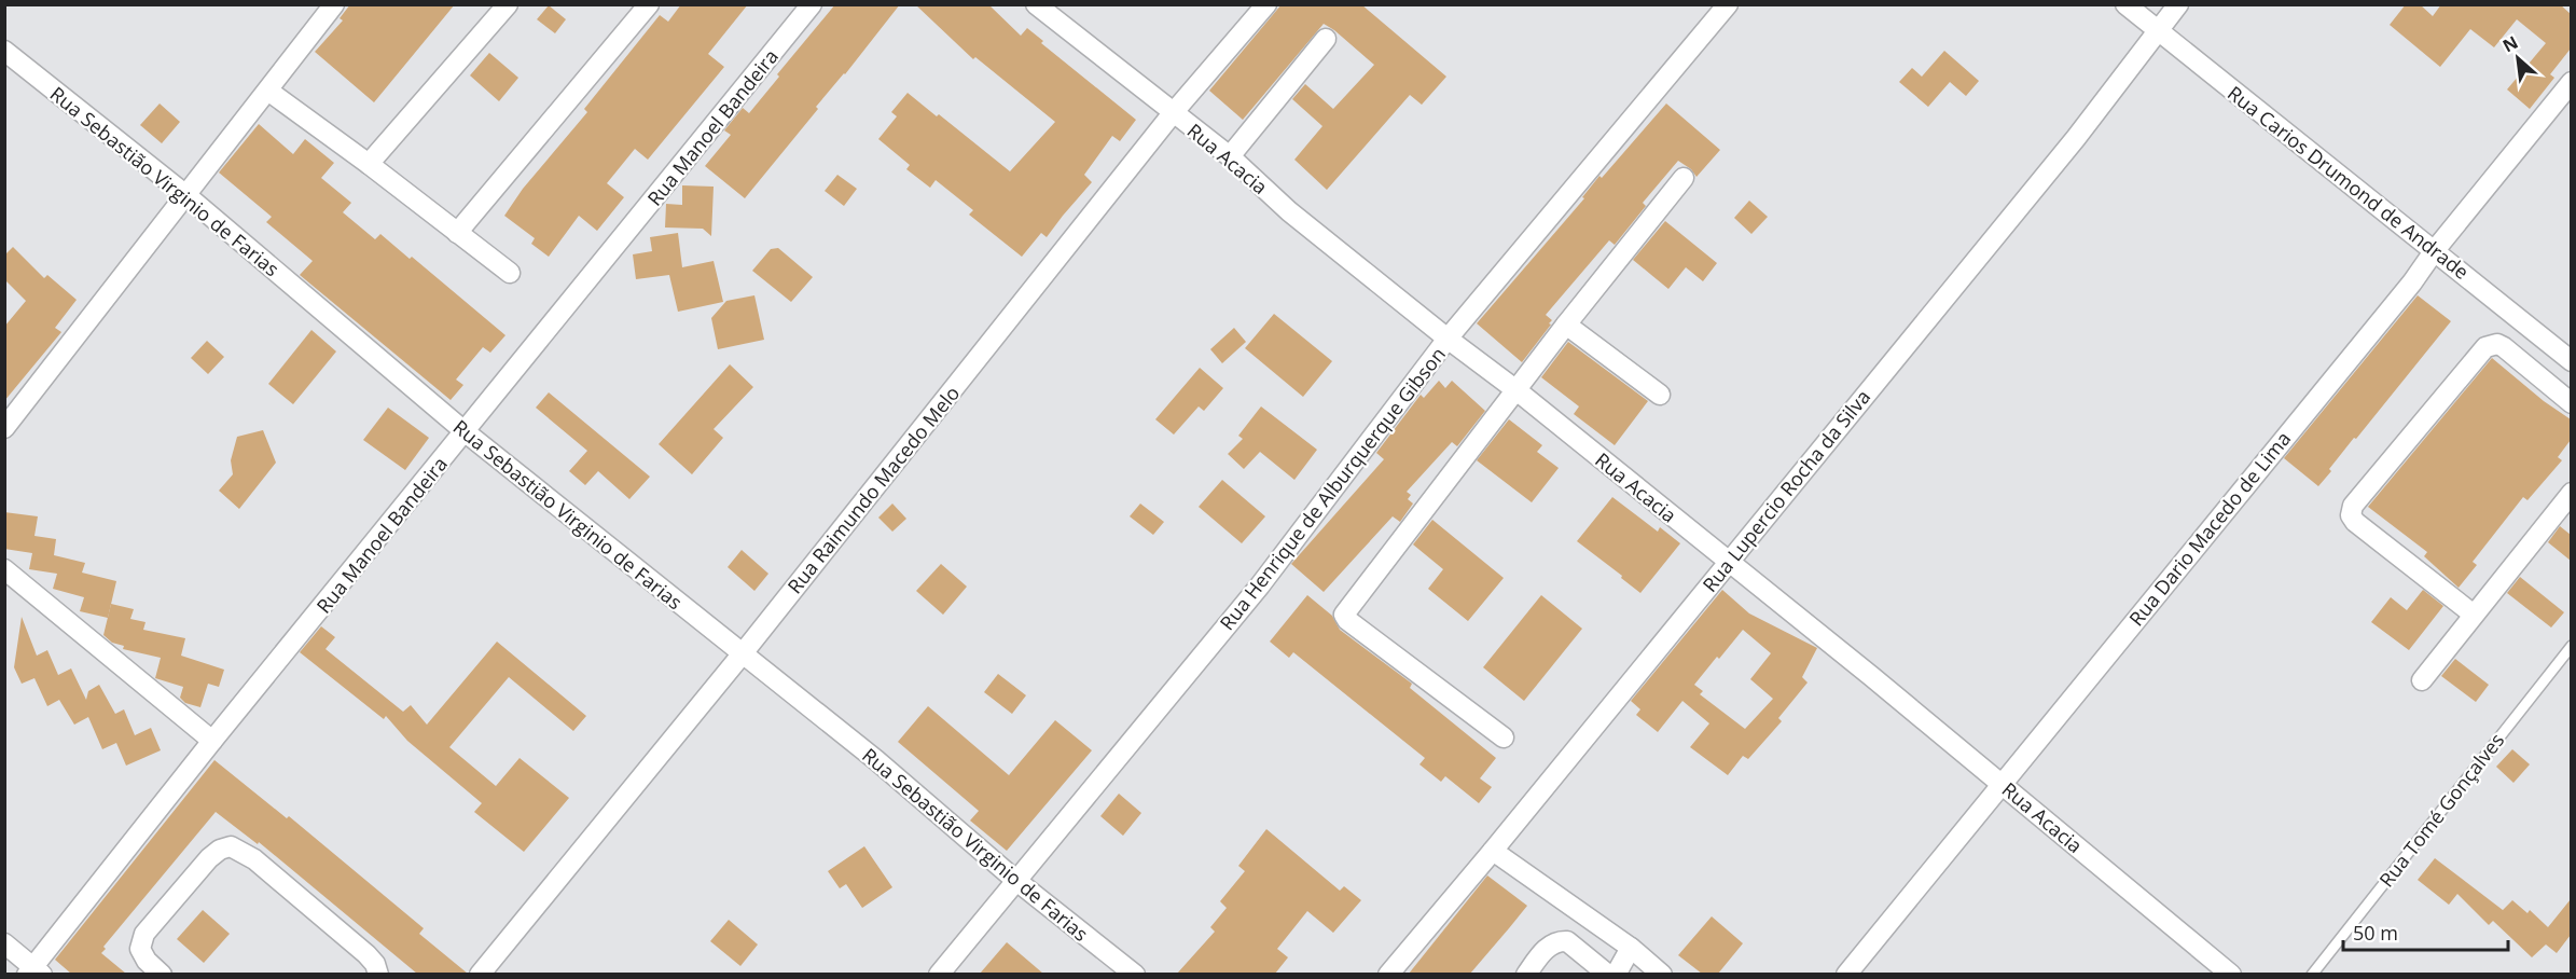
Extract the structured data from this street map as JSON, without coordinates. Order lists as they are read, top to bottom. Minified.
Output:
{"streets":{"street":["Rua Manoel Bandeira","Rua Acacia","Rua Sebastião Virginio de Farias","Rua Carios Drumond de Andrade","Rua Henrique de Alburquerque Gibson","Rua Raimundo Macedo Melo","Rua Lupercio Rocha da Silva","Rua Dario Macedo de Lima"],"lane":["Rua Tomé Gonçalves"]},"crossings":[["Rua Manoel Bandeira","Rua Sebastião Virginio de Farias"],["Rua Acacia","Rua Henrique de Alburquerque Gibson"],["Rua Acacia","Rua Raimundo Macedo Melo"],["Rua Acacia","Rua Lupercio Rocha da Silva"],["Rua Acacia","Rua Dario Macedo de Lima"],["Rua Sebastião Virginio de Farias","Rua Henrique de Alburquerque Gibson"],["Rua Sebastião Virginio de Farias","Rua Raimundo Macedo Melo"],["Rua Carios Drumond de Andrade","Rua Lupercio Rocha da Silva"],["Rua Carios Drumond de Andrade","Rua Dario Macedo de Lima"]],"scale_bar":"50 m","north":"top left"}
